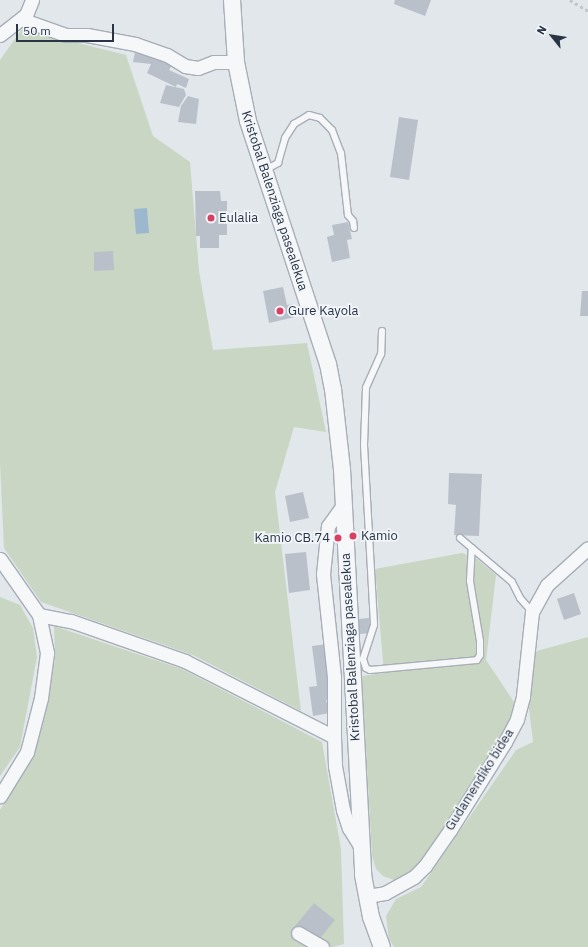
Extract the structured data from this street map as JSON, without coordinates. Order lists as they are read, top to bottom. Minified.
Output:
{"streets":{"street":["Kristobal Balenziaga pasealekua","Gudamendiko bidea"]},"crossings":[["Kristobal Balenziaga pasealekua","Gudamendiko bidea"]],"places":["Eulalia","Gure Kayola","Kamio","Kamio CB.74"],"scale_bar":"50 m","north":"top left"}
